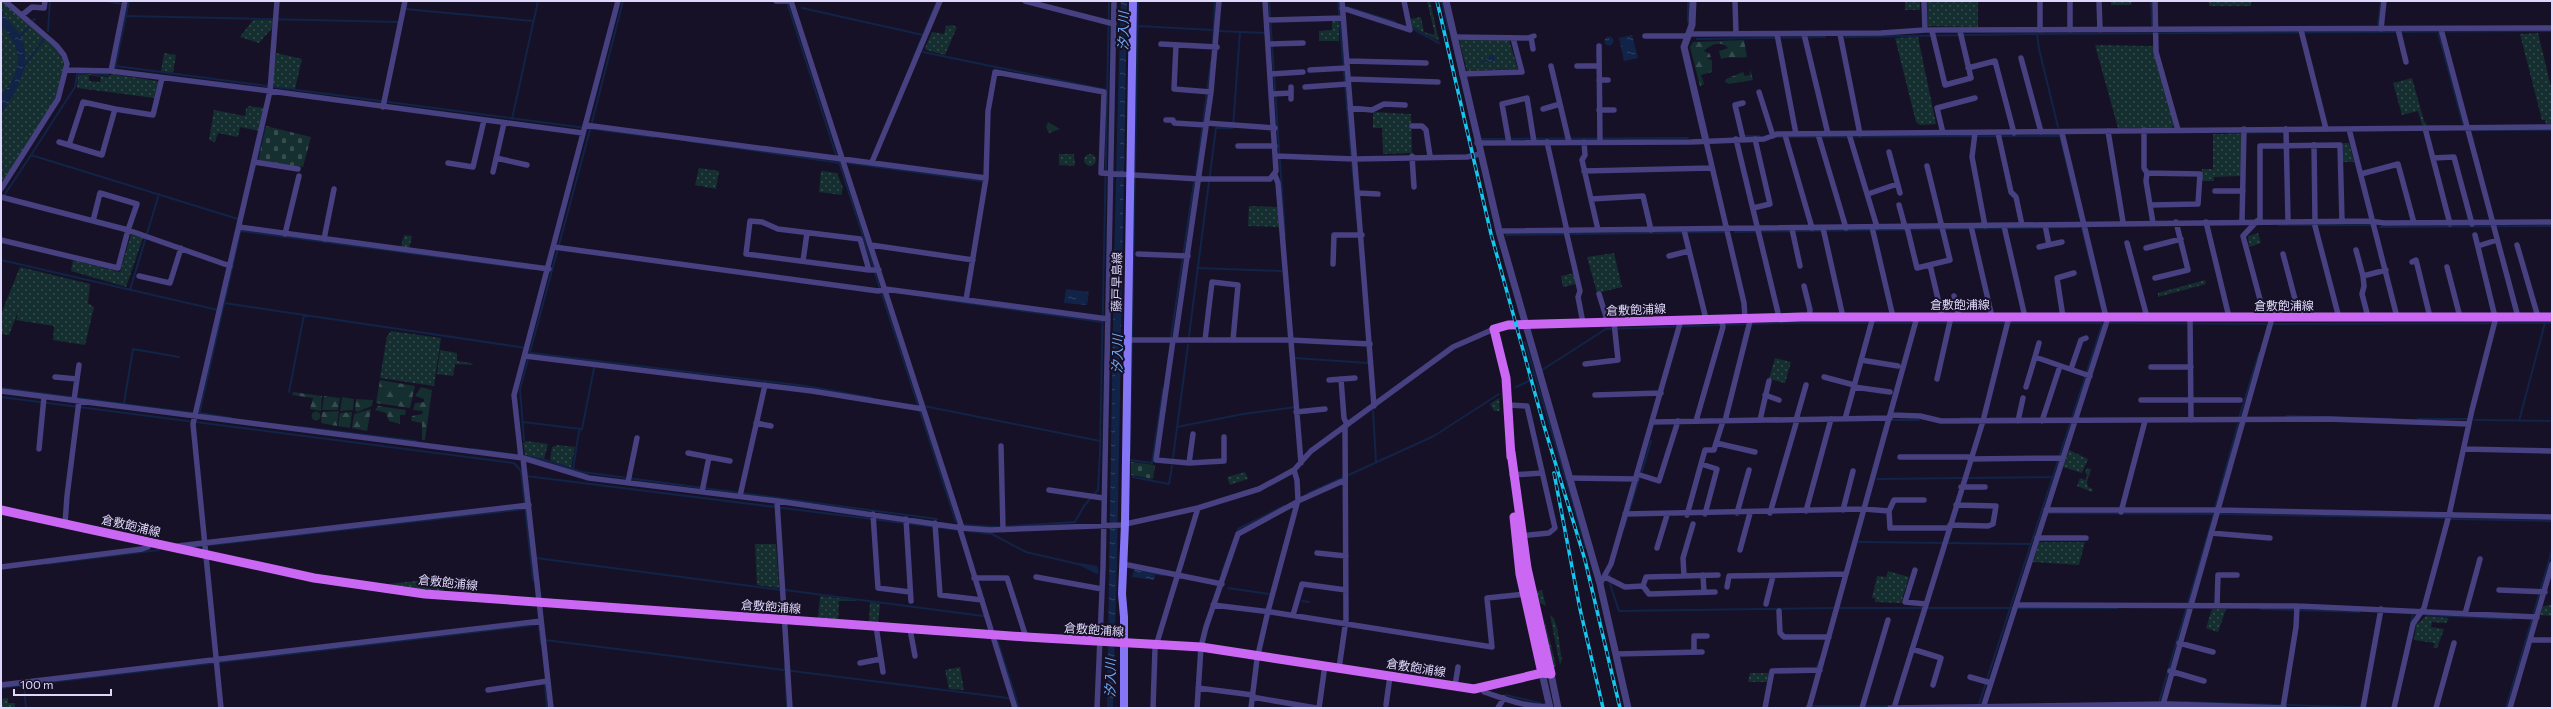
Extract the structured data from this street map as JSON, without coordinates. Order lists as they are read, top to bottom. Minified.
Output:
{"streets":{"main road":["藤戸早島線","倉敷飽浦線"]},"crossings":[["藤戸早島線","倉敷飽浦線"]],"water":["汐入川"],"scale_bar":"100 m"}
